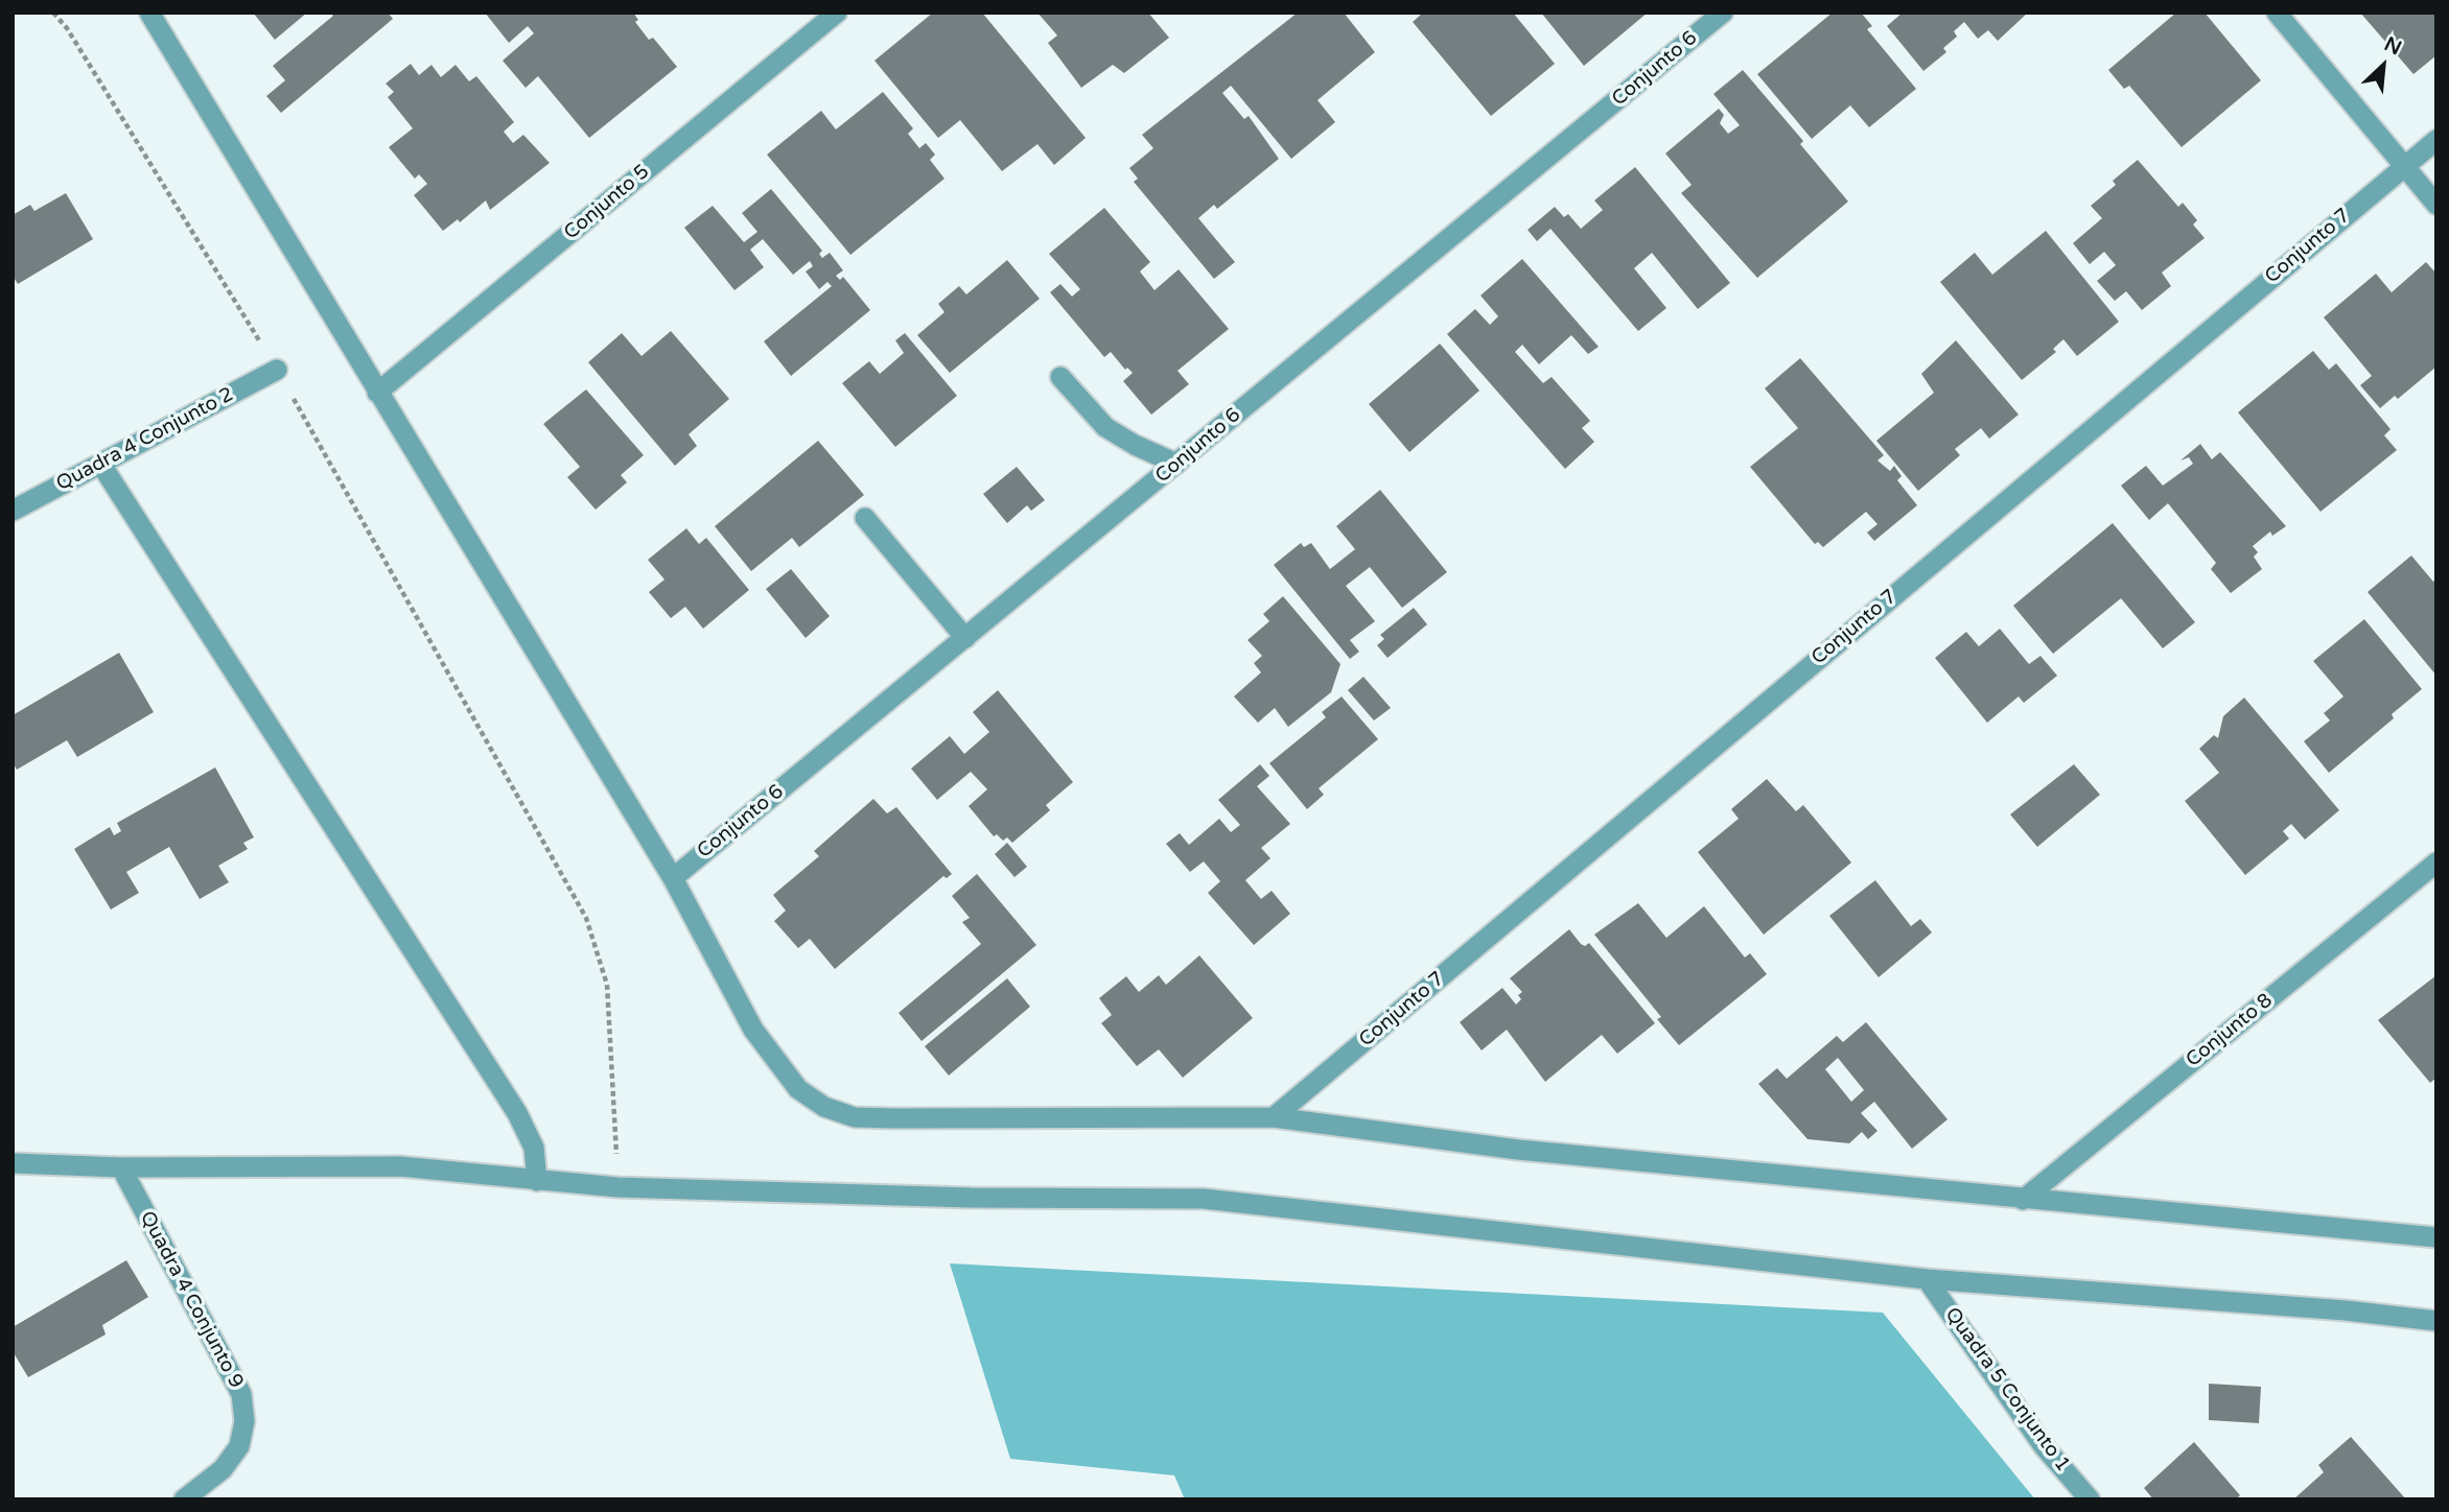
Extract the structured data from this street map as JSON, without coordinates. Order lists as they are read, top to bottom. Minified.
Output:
{"streets":{"street":["Conjunto 6","Conjunto 5","Conjunto 7","Quadra 4 Conjunto 2","Conjunto 8","Quadra 4 Conjunto 9","Quadra 5 Conjunto 1"]},"north":"top right"}
